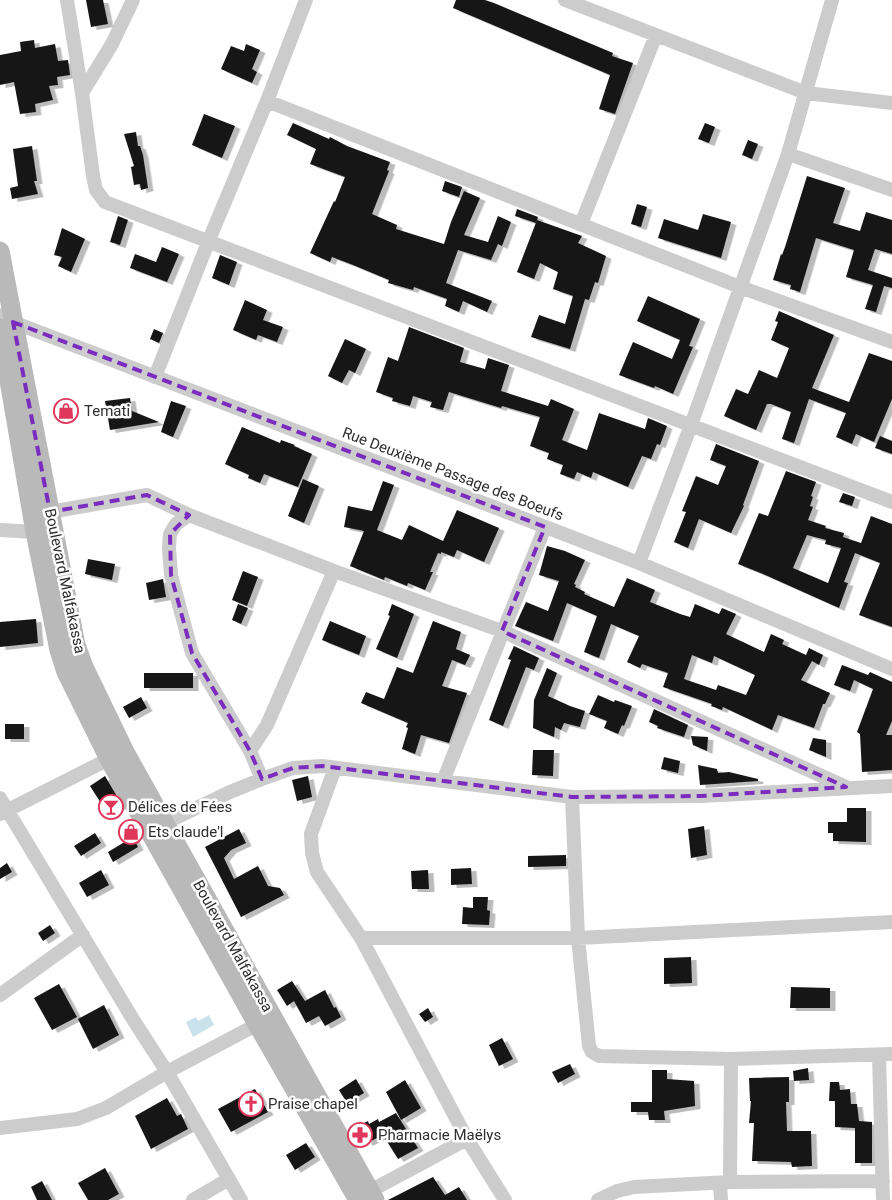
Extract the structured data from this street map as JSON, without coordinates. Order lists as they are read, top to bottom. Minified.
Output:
{"streets":{"main road":["Boulevard Malfakassa"],"street":["Rue Deuxième Passage des Boeufs"]},"crossings":[["Rue Deuxième Passage des Boeufs","Boulevard Malfakassa"]],"places":{"shop":["Temati","Ets claude'l"],"bar":["Délices de Fées"],"church":["Praise chapel"],"pharmacy":["Pharmacie Maëlys"]}}
